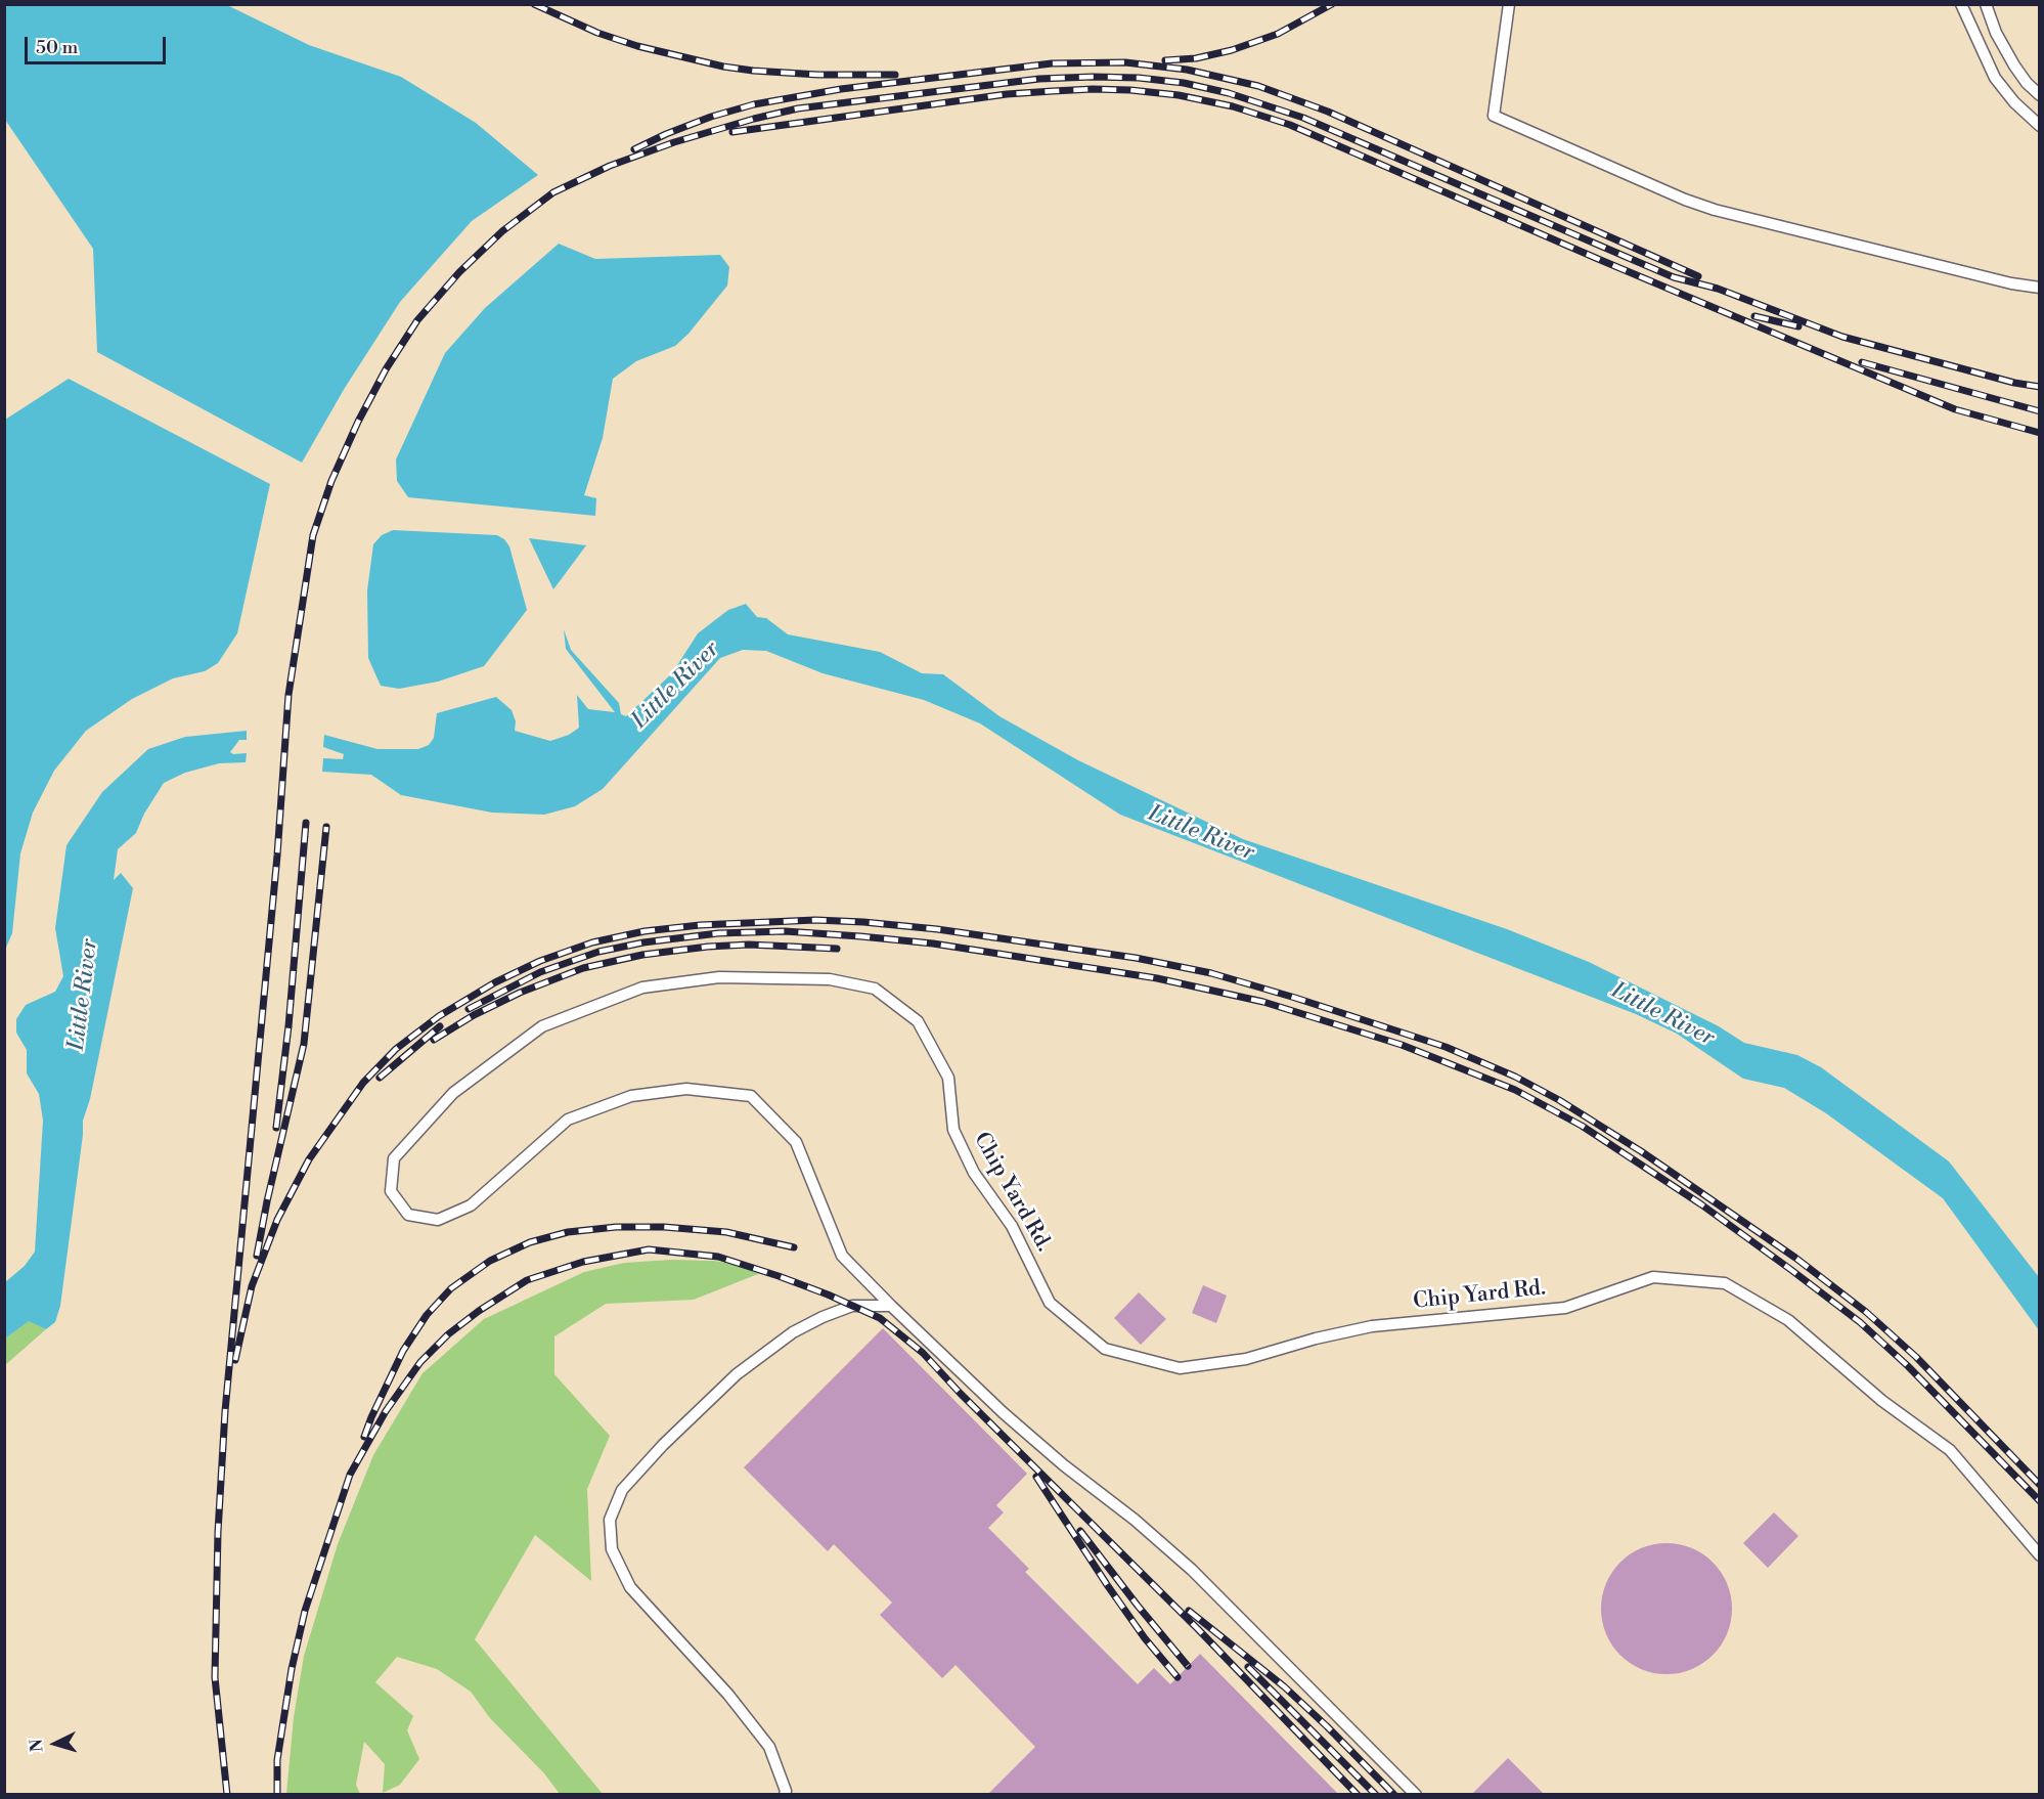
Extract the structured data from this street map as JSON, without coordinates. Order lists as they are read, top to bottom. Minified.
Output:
{"streets":{"lane":["Chip Yard Rd."]},"water":["Little River"],"scale_bar":"50 m","north":"left"}
